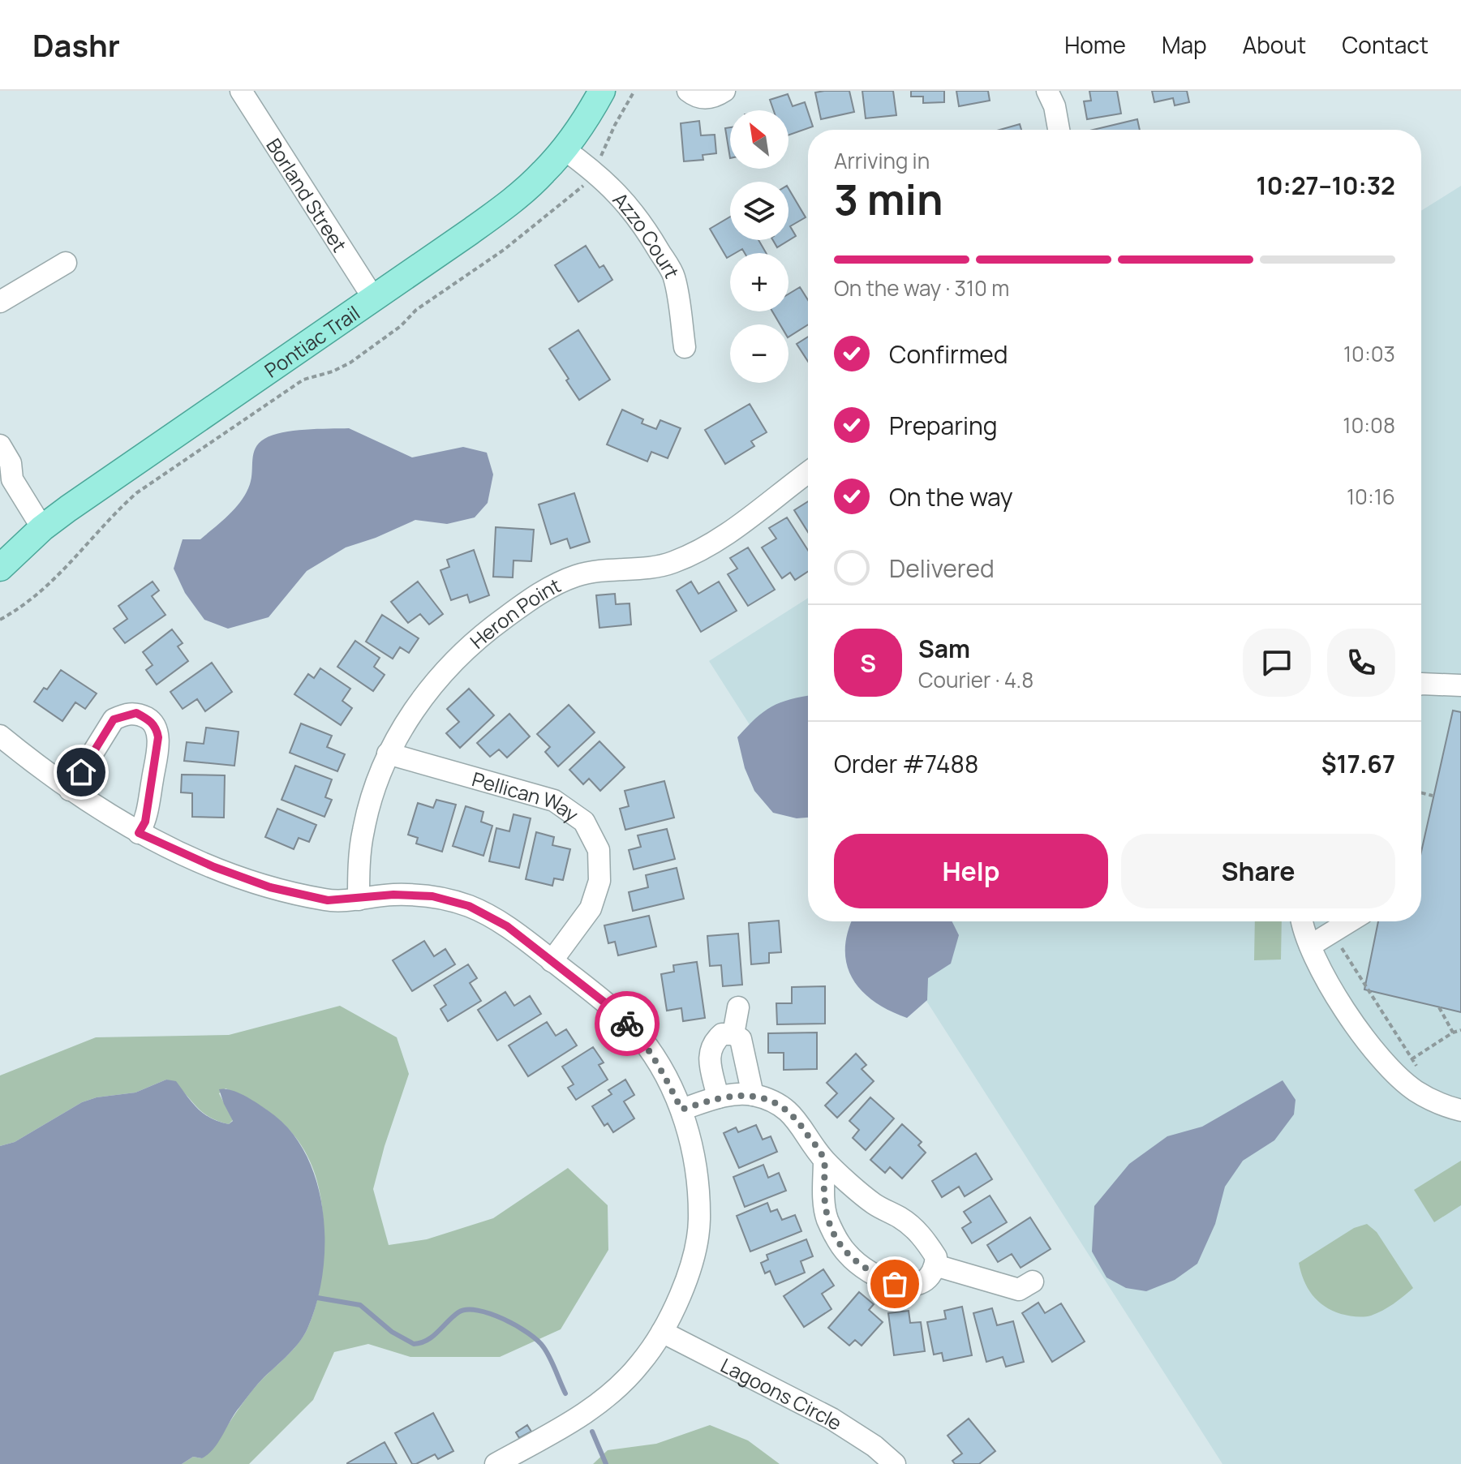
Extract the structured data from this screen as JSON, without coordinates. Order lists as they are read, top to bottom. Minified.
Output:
{"streets":{"main road":["Pontiac Trail"],"street":["Borland Street","Azzo Court","Heron Point","Pellican Way","Lagoons Circle"]},"crossings":[["Borland Street","Pontiac Trail"],["Azzo Court","Pontiac Trail"],["Heron Point","Pellican Way"]],"north":"top left","page":{"header":"Dashr","nav":["Home","Map","About","Contact"],"map_buttons":["+","−"],"heading":["3 min","Arriving in","10:27–10:32"],"panel":["Sam","Courier · 4.8","Order #7488","$17.67"],"bar":"On the way · 310 m","list":[["Confirmed","10:03"],["Preparing","10:08"],["On the way","10:16"],"Delivered"],"round":"S","buttons":["Help","Share"]}}
